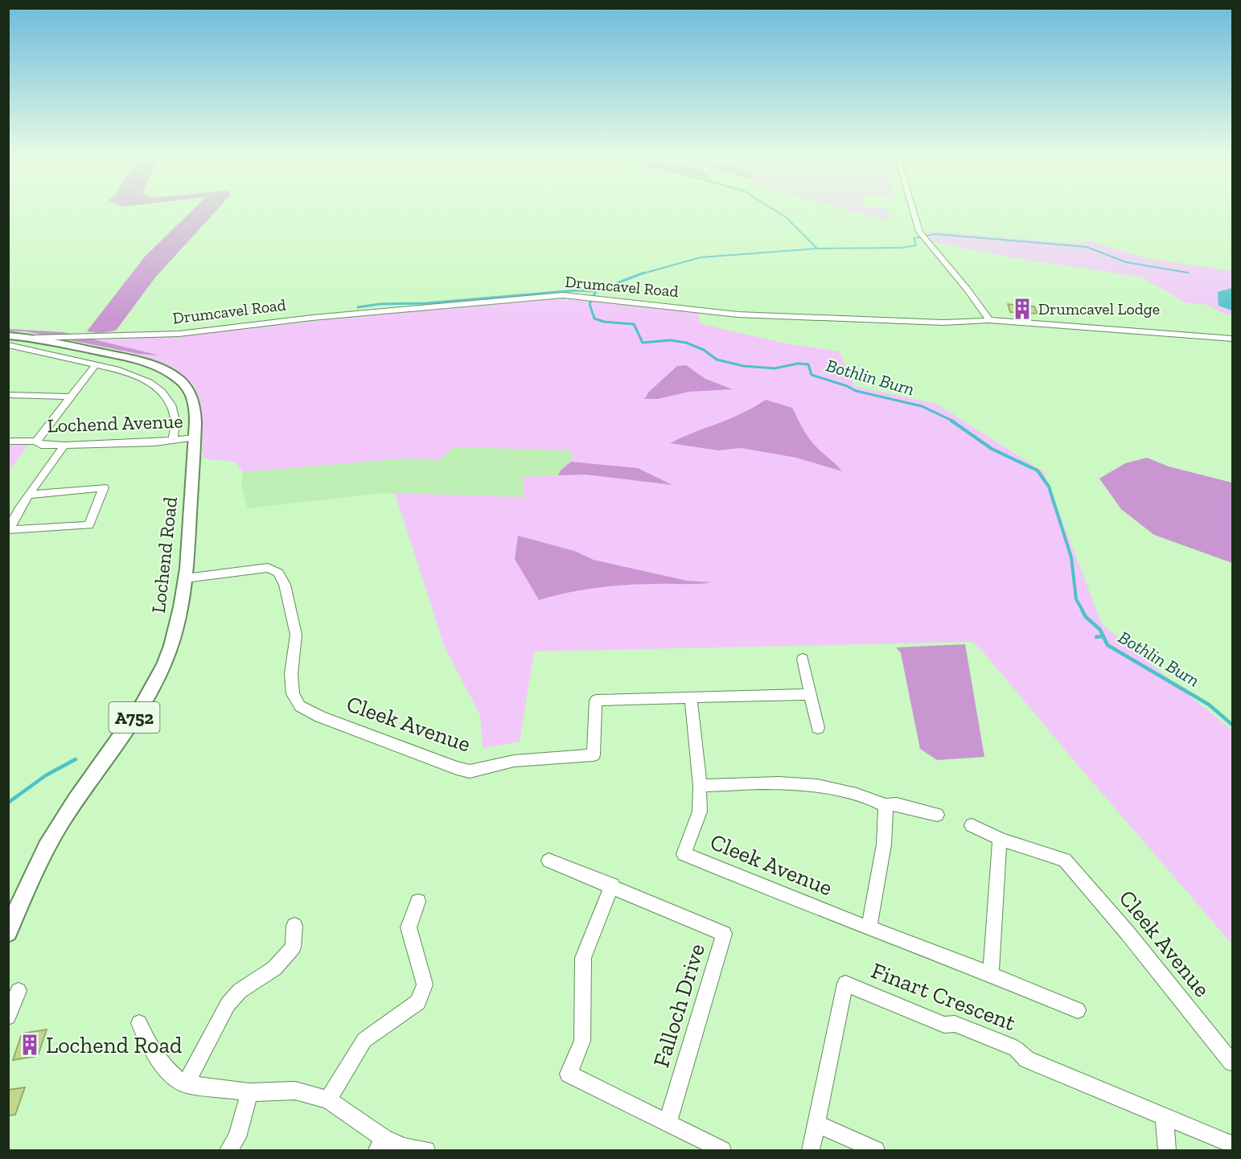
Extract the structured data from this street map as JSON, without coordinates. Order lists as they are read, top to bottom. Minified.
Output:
{"streets":{"main road":["Drumcavel Road","Lochend Road","A752"],"street":["Lochend Avenue","Cleek Avenue","Finart Crescent","Falloch Drive"]},"crossings":[["Drumcavel Road","Lochend Road"],["Lochend Avenue","Lochend Road"],["Lochend Road","Cleek Avenue"]],"water":["Bothlin Burn"],"places":{"building":["Drumcavel Lodge","Lochend Road"]}}
